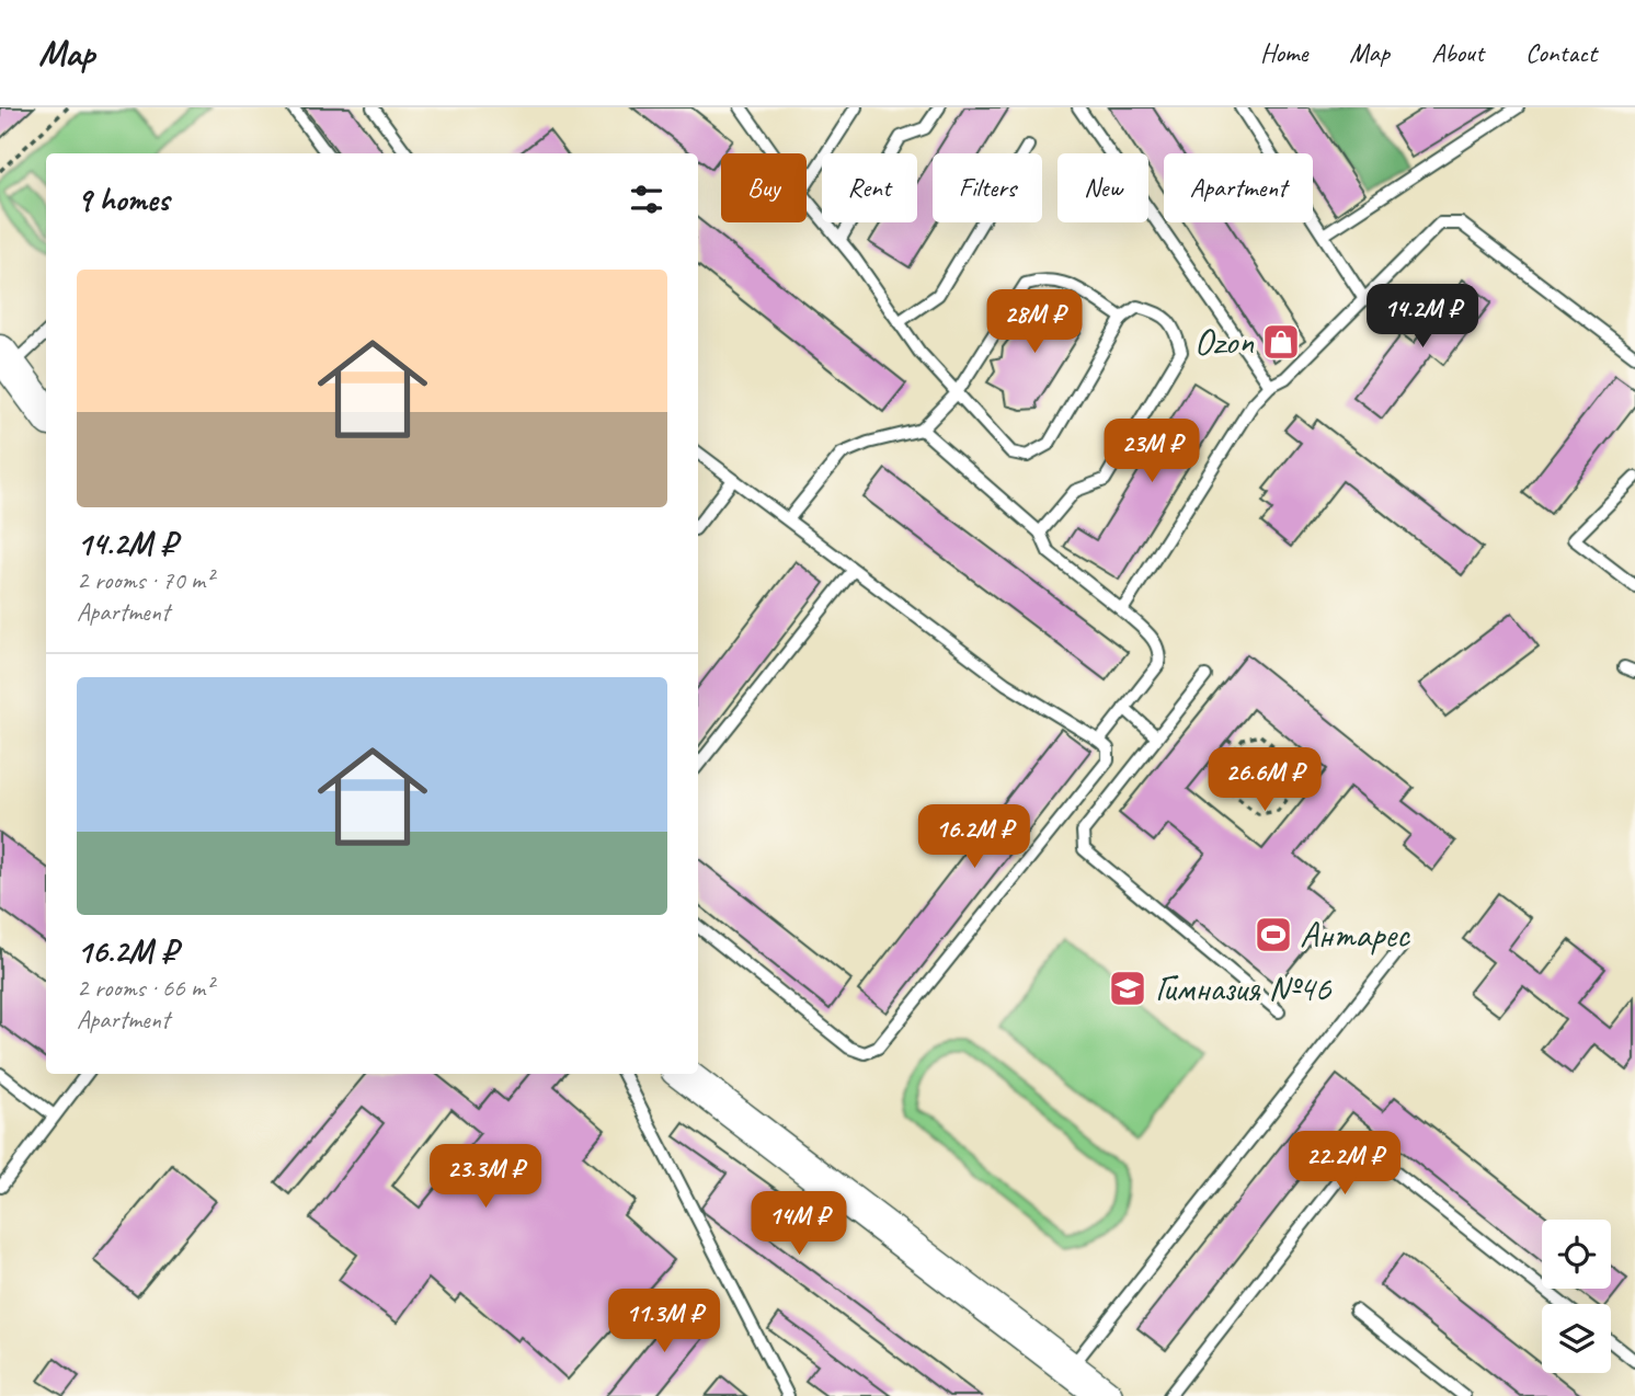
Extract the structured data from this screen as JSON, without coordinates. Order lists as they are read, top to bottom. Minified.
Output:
{"places":{"shop":["Ozon"],"sports":["Антарес"],"school or university":["Гимназия №46"]},"page":{"header":"Map","nav":["Home","Map","About","Contact"],"chip":["Buy","Rent","Filters","New","Apartment"],"heading":"9 homes","list":[{"name":"14.2M ₽","note":"2 rooms · 70 m² · Apartment"},{"name":"16.2M ₽","note":"2 rooms · 66 m² · Apartment"}],"price":["14.2M ₽","28M ₽","23M ₽","26.6M ₽","16.2M ₽","22.2M ₽","23.3M ₽","14M ₽","11.3M ₽"]}}
